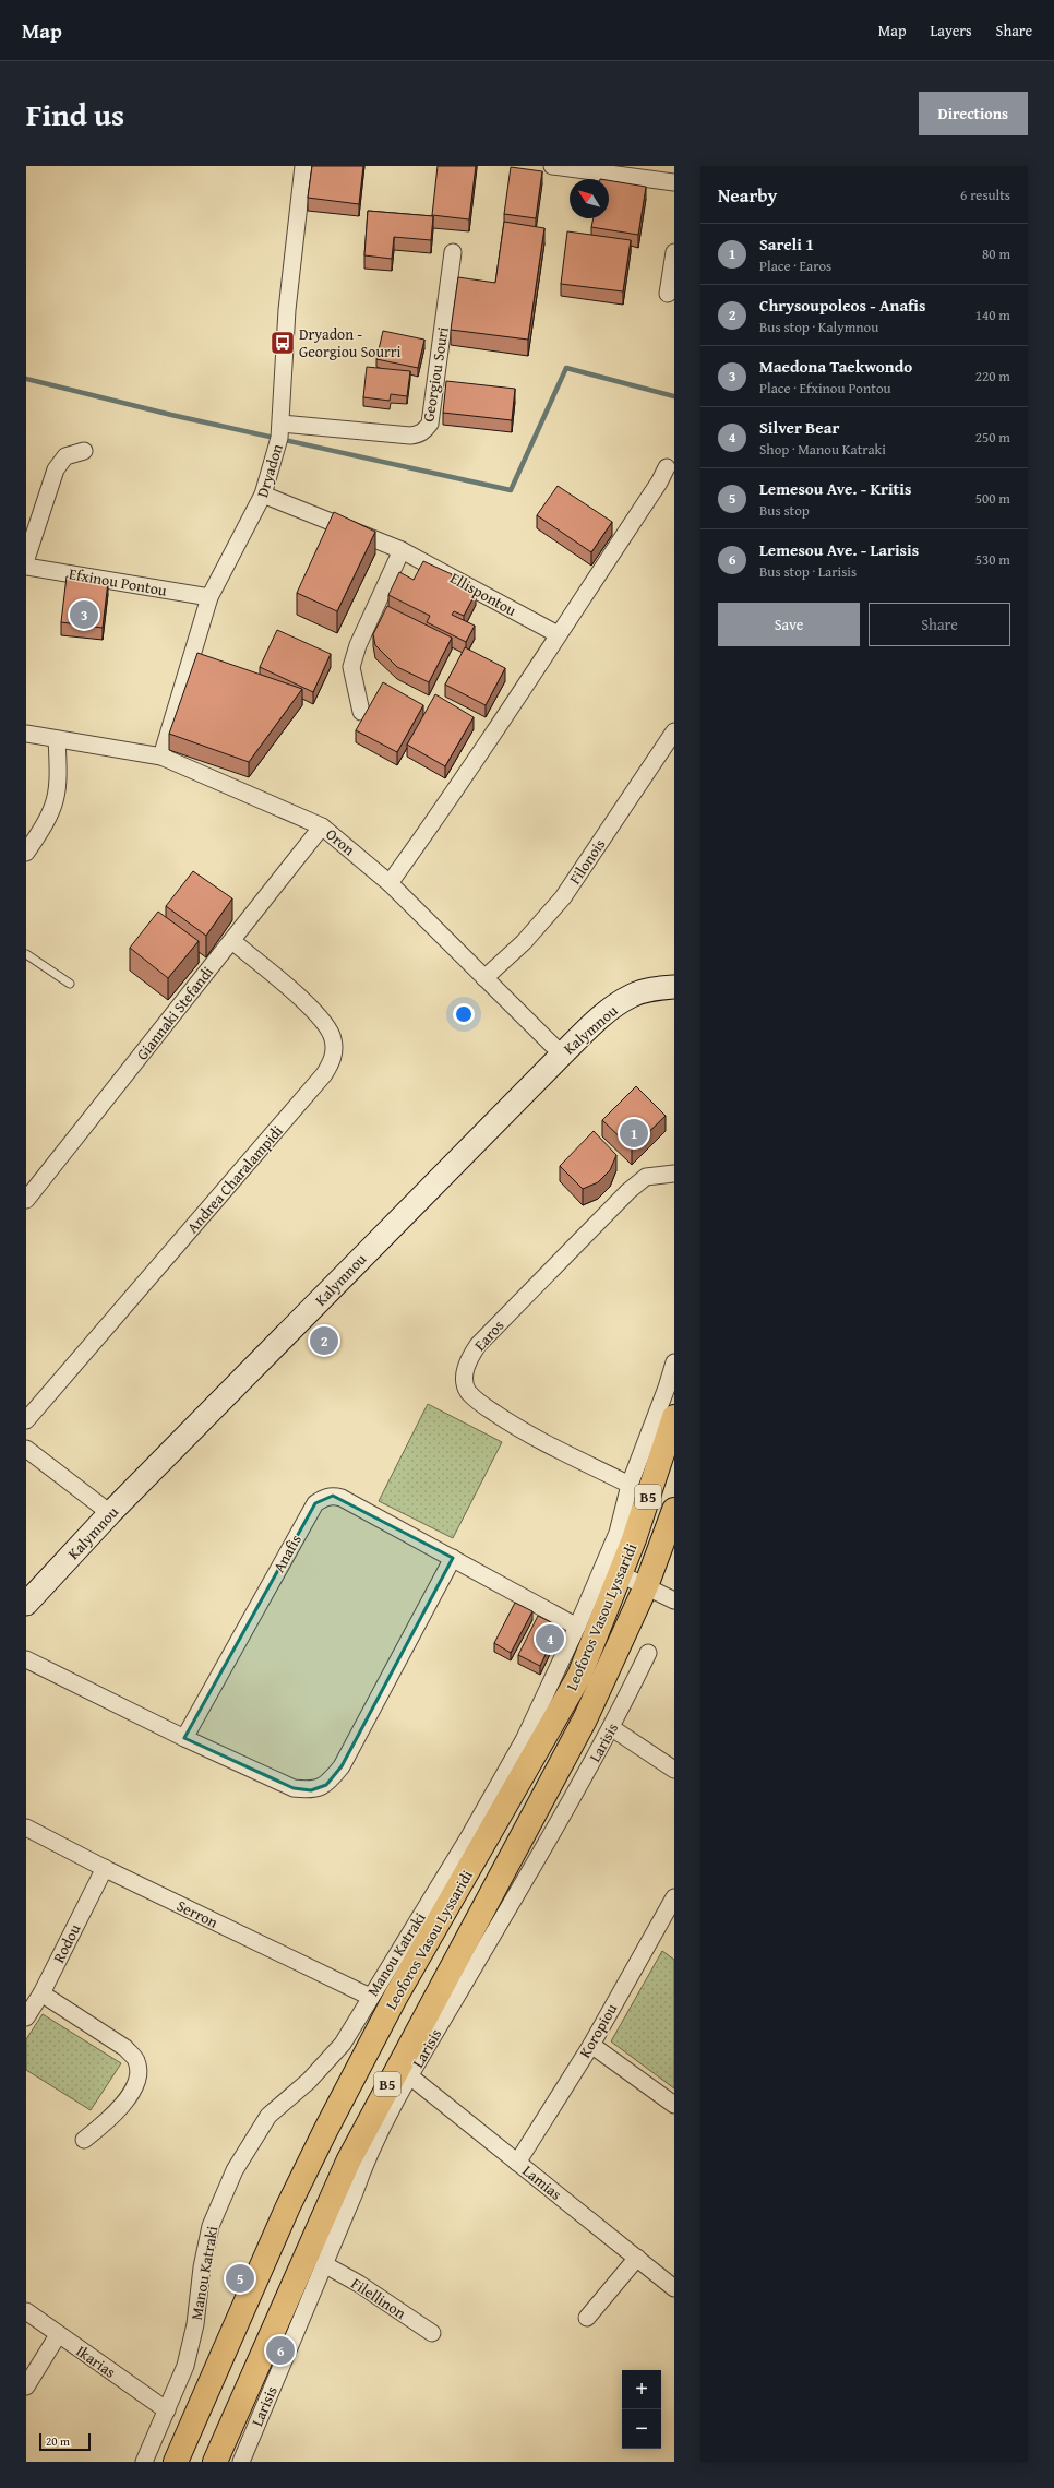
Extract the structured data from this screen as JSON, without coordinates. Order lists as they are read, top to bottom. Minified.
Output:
{"streets":{"main road":["B5","Leoforos Vasou Lyssaridi"],"street":["Georgiou Souri","Dryadon","Efxinou Pontou","Ellispontou","Oron","Filonois","Giannaki Stefandi","Kalymnou","Andrea Charalampidi","Earos","Anafis","Larisis","Serron","Rodou","Manou Katraki","Koropiou","Lamias","Filellinon","Ikarias"]},"crossings":[["Georgiou Souri","Dryadon"],["Dryadon","Efxinou Pontou"],["Dryadon","Ellispontou"],["Dryadon","Oron"],["Oron","Filonois"],["Oron","Giannaki Stefandi"],["Oron","Kalymnou"],["Giannaki Stefandi","Andrea Charalampidi"],["Earos","Manou Katraki"],["Anafis","Manou Katraki"],["Larisis","Lamias"],["Larisis","Filellinon"],["Serron","Rodou"],["Serron","Manou Katraki"],["Manou Katraki","Ikarias"],["Koropiou","Lamias"]],"places":{"bus stop":["Dryadon - Georgiou Sourri"]},"scale_bar":"20 m","north":"top left","page":{"header":"Map","nav":["Map","Layers","Share"],"title":"Find us","buttons":["Directions",["Save","Share"]],"heading":["Nearby","6 results"],"list":[{"mark":"1","name":"Sareli 1","note":"Place · Earos","value":"80 m"},{"mark":"2","name":"Chrysoupoleos - Anafis","note":"Bus stop · Kalymnou","value":"140 m"},{"mark":"3","name":"Maedona Taekwondo","note":"Place · Efxinou Pontou","value":"220 m"},{"mark":"4","name":"Silver Bear","note":"Shop · Manou Katraki","value":"250 m"},{"mark":"5","name":"Lemesou Ave. - Kritis","note":"Bus stop","value":"500 m"},{"mark":"6","name":"Lemesou Ave. - Larisis","note":"Bus stop · Larisis","value":"530 m"}],"pins":["3","1","2","4","5","6"],"map_buttons":["+","−"],"scale":"20 m"}}
